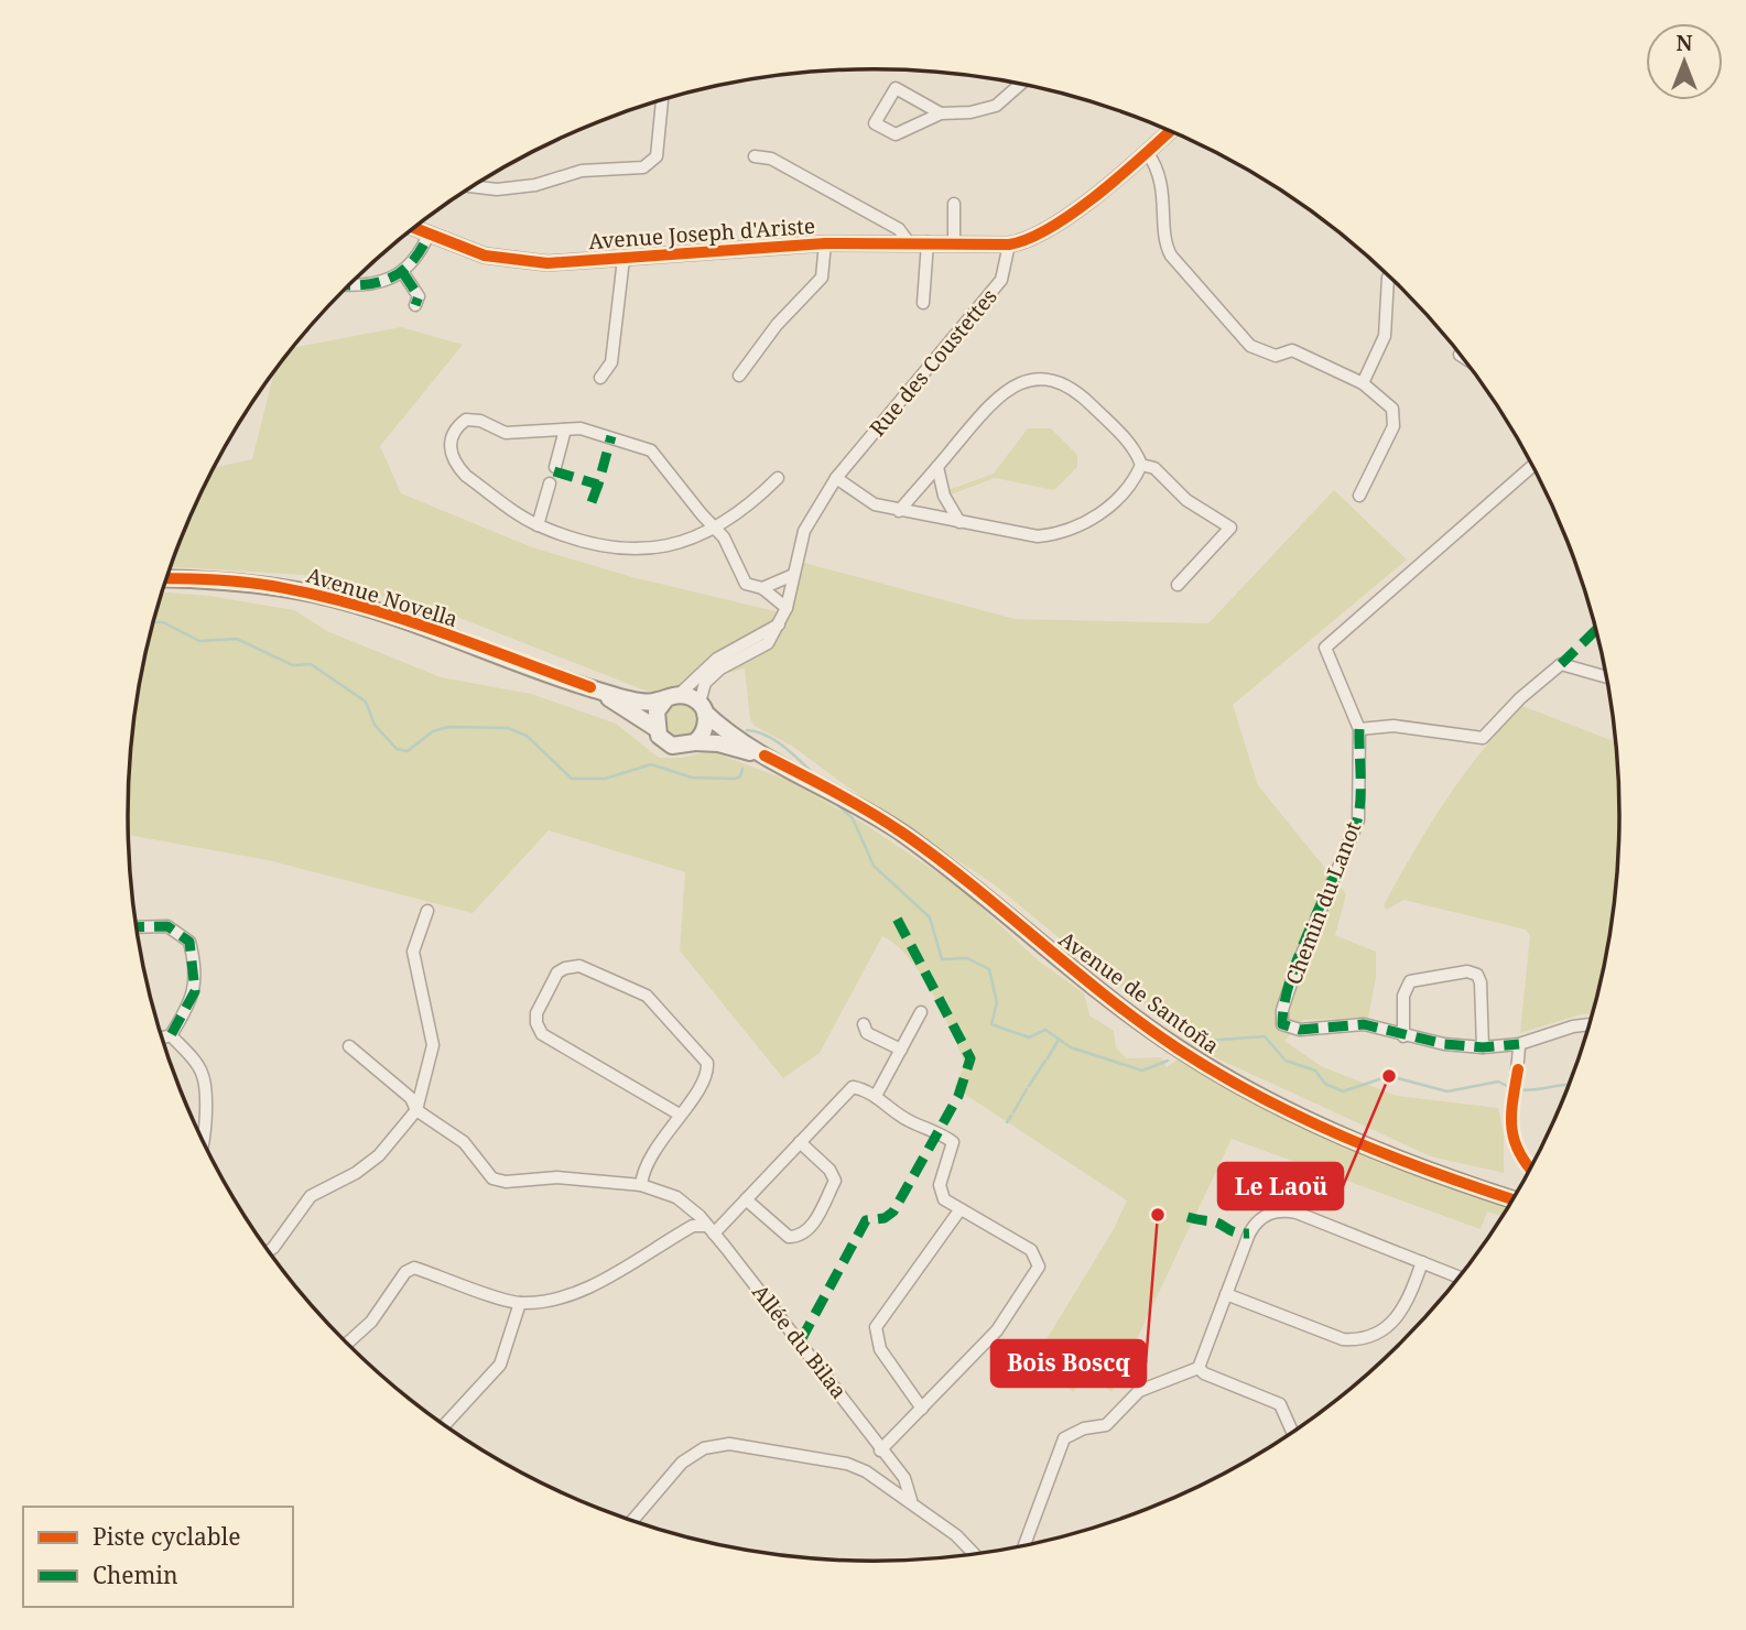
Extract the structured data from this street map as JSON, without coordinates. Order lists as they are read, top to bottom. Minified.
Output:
{"streets":{"main road":["Avenue Novella","Avenue de Santoña"],"street":["Avenue Joseph d'Ariste","Rue des Coustettes","Chemin du Lanot","Allée du Bilaa"]},"crossings":[["Avenue Joseph d'Ariste","Rue des Coustettes"],["Rue des Coustettes","Avenue Novella"],["Rue des Coustettes","Avenue de Santoña"],["Avenue Novella","Avenue de Santoña"]],"places":["Le Laoü","Bois Boscq"],"legend":["Piste cyclable","Chemin"],"north":"top"}
